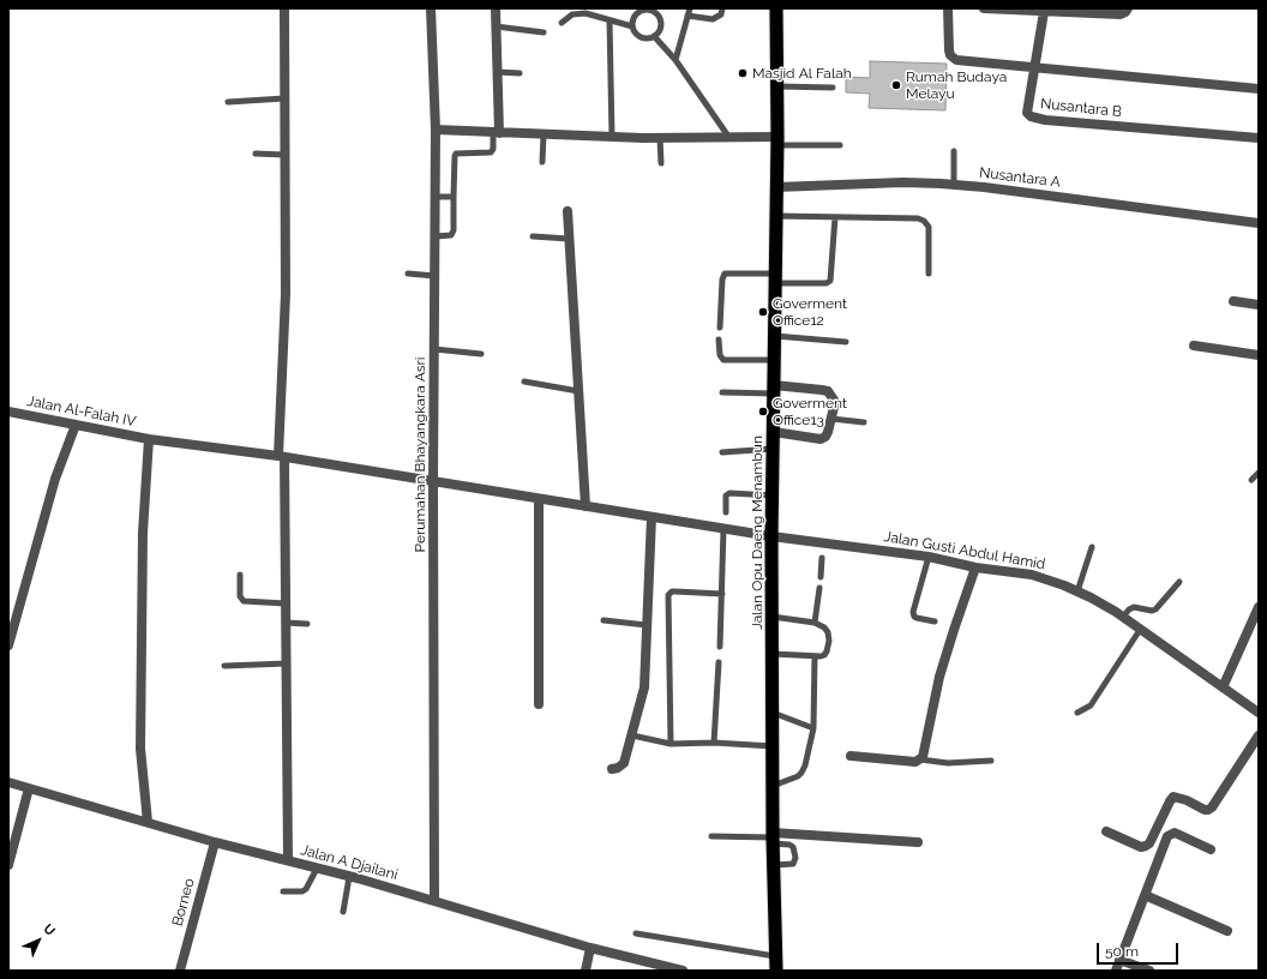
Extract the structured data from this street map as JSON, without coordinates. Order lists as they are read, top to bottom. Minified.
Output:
{"streets":{"highway":["Jalan Opu Daeng Menambun"],"street":["Nusantara B","Nusantara A","Jalan Al-Falah IV","Perumahan Bhayangkara Asri","Jalan Gusti Abdul Hamid","Jalan A Djailani","Borneo"]},"crossings":[["Nusantara A","Jalan Opu Daeng Menambun"],["Jalan Al-Falah IV","Perumahan Bhayangkara Asri"],["Jalan Al-Falah IV","Jalan Gusti Abdul Hamid"],["Perumahan Bhayangkara Asri","Jalan Gusti Abdul Hamid"],["Perumahan Bhayangkara Asri","Jalan A Djailani"],["Jalan Opu Daeng Menambun","Jalan Gusti Abdul Hamid"],["Jalan A Djailani","Borneo"]],"places":["Masjid Al Falah","Rumah Budaya Melayu","Goverment Office12","Goverment Office13"],"scale_bar":"50 m","north":"top right"}
